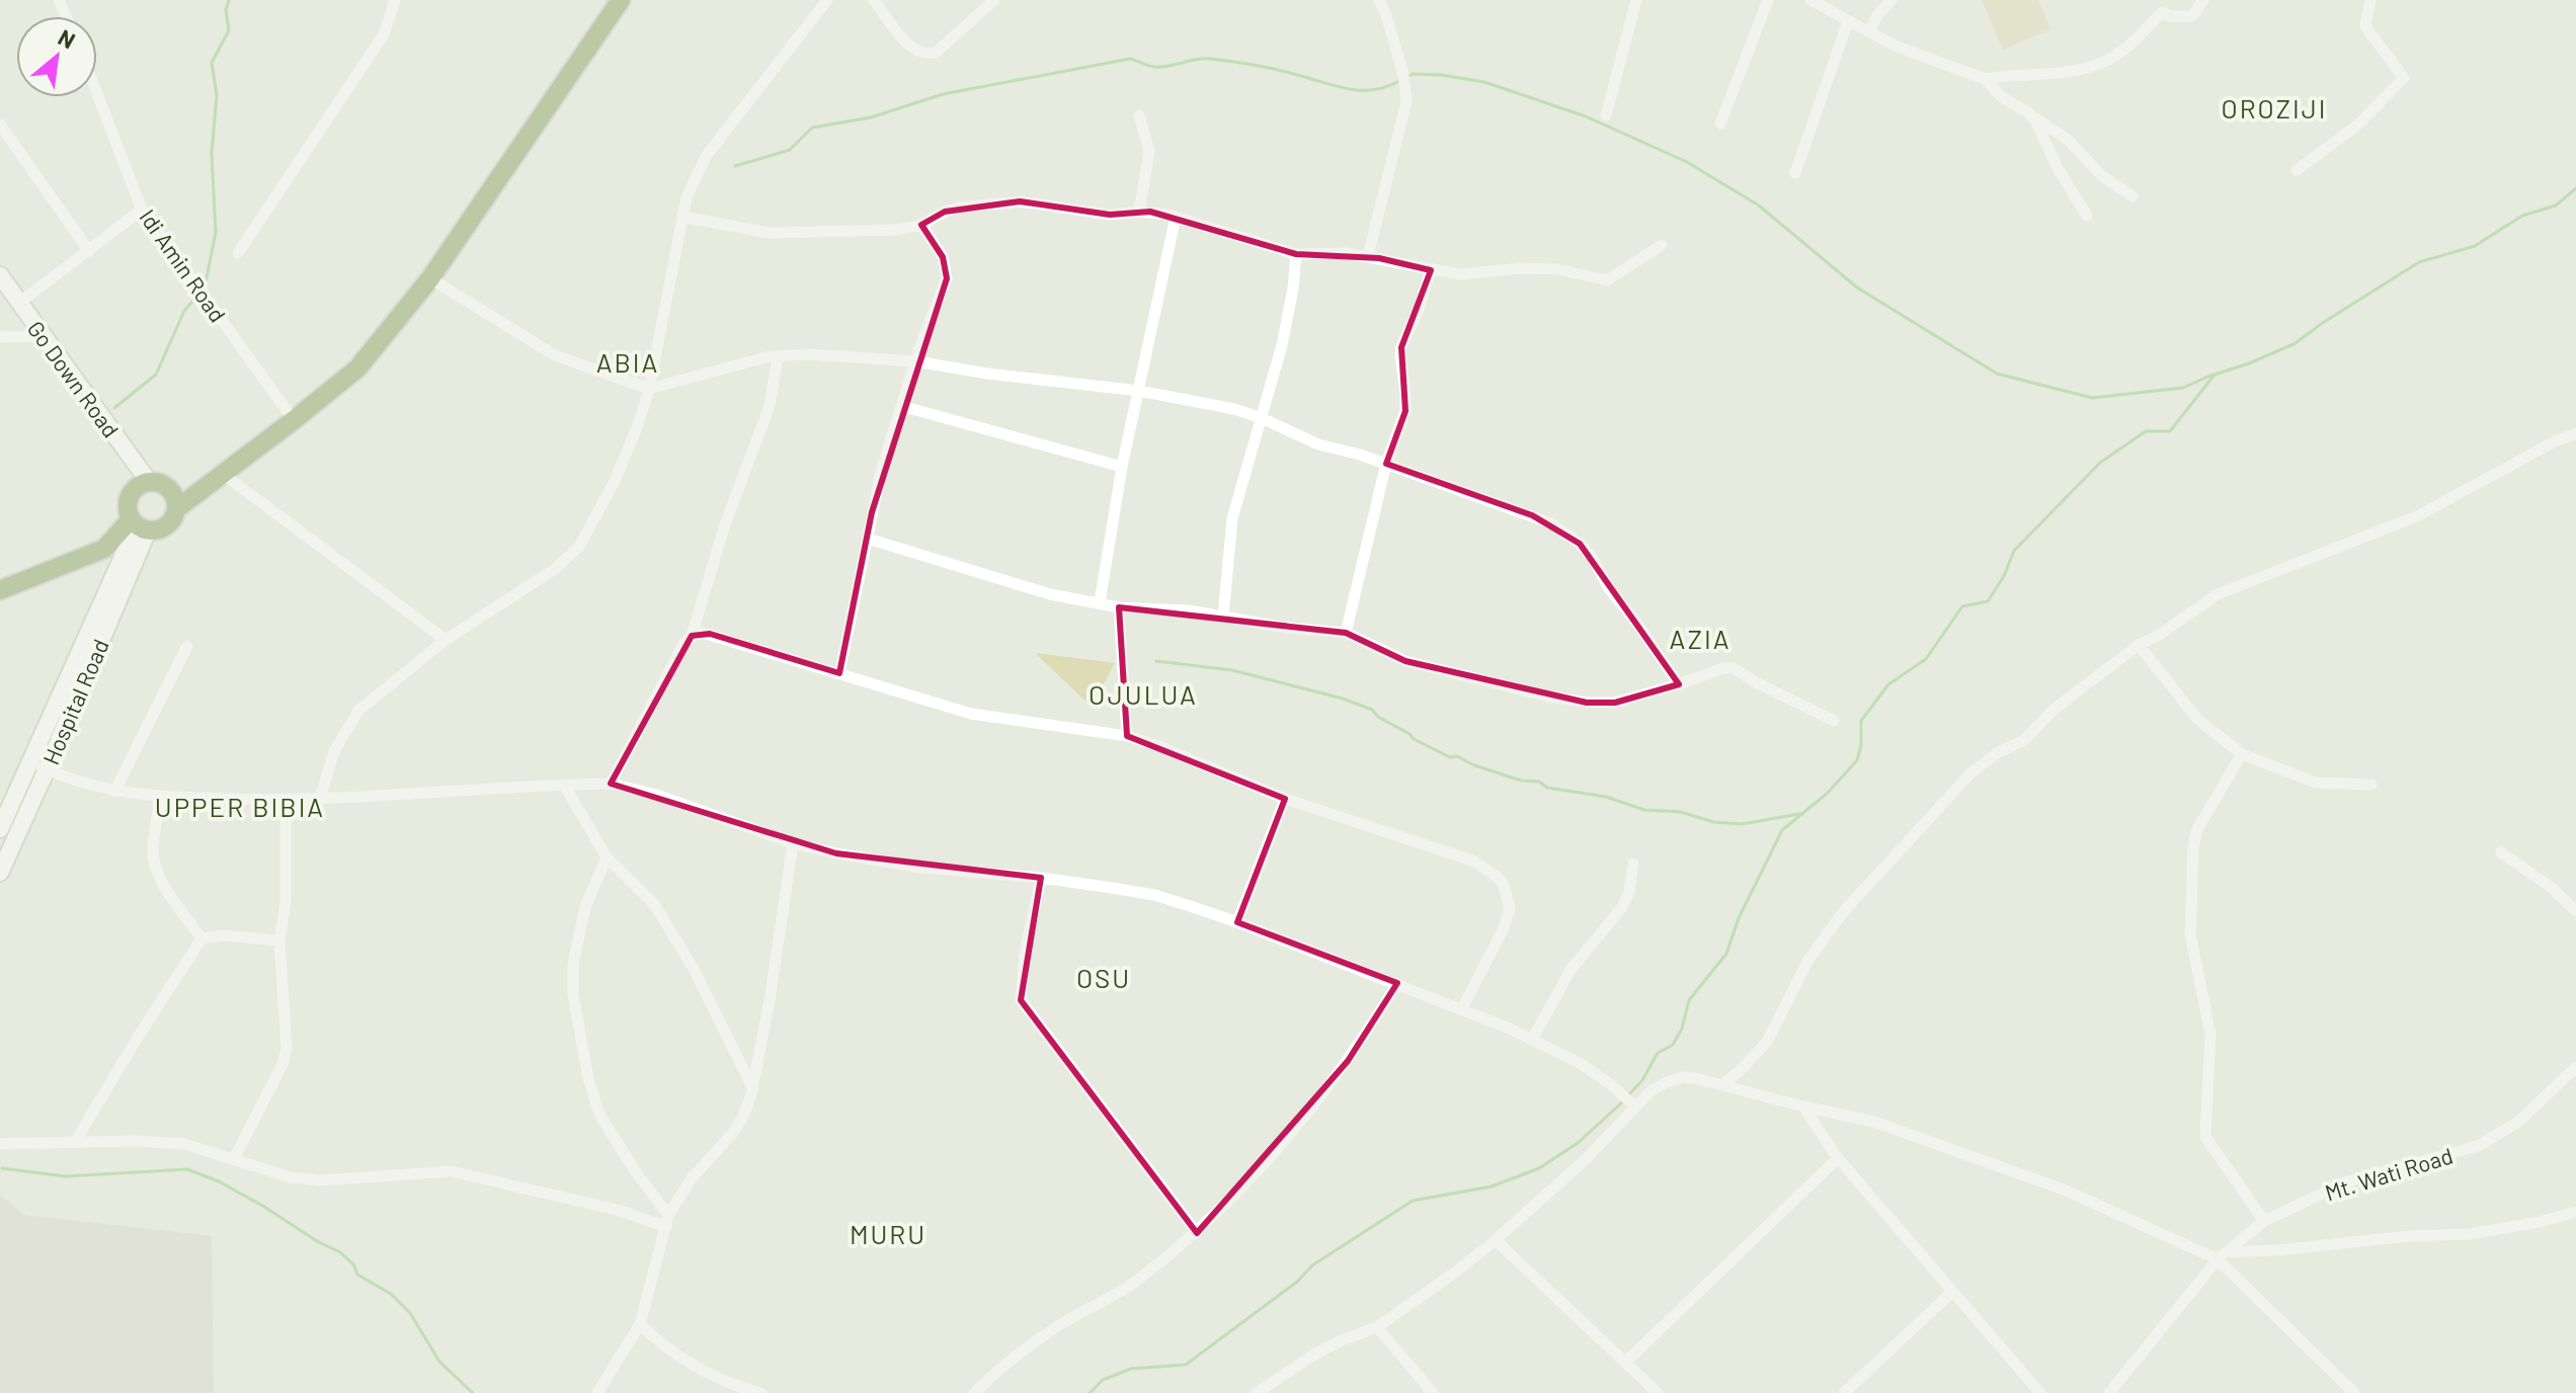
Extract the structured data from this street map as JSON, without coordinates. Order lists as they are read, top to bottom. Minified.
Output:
{"streets":{"main road":["Go Down Road","Hospital Road"],"street":["Idi Amin Road","Mt. Wati Road"]},"crossings":[["Go Down Road","Hospital Road"]],"districts":["OROZIJI","ABIA","AZIA","OJULUA","UPPER BIBIA","OSU","MURU"],"north":"top right"}
